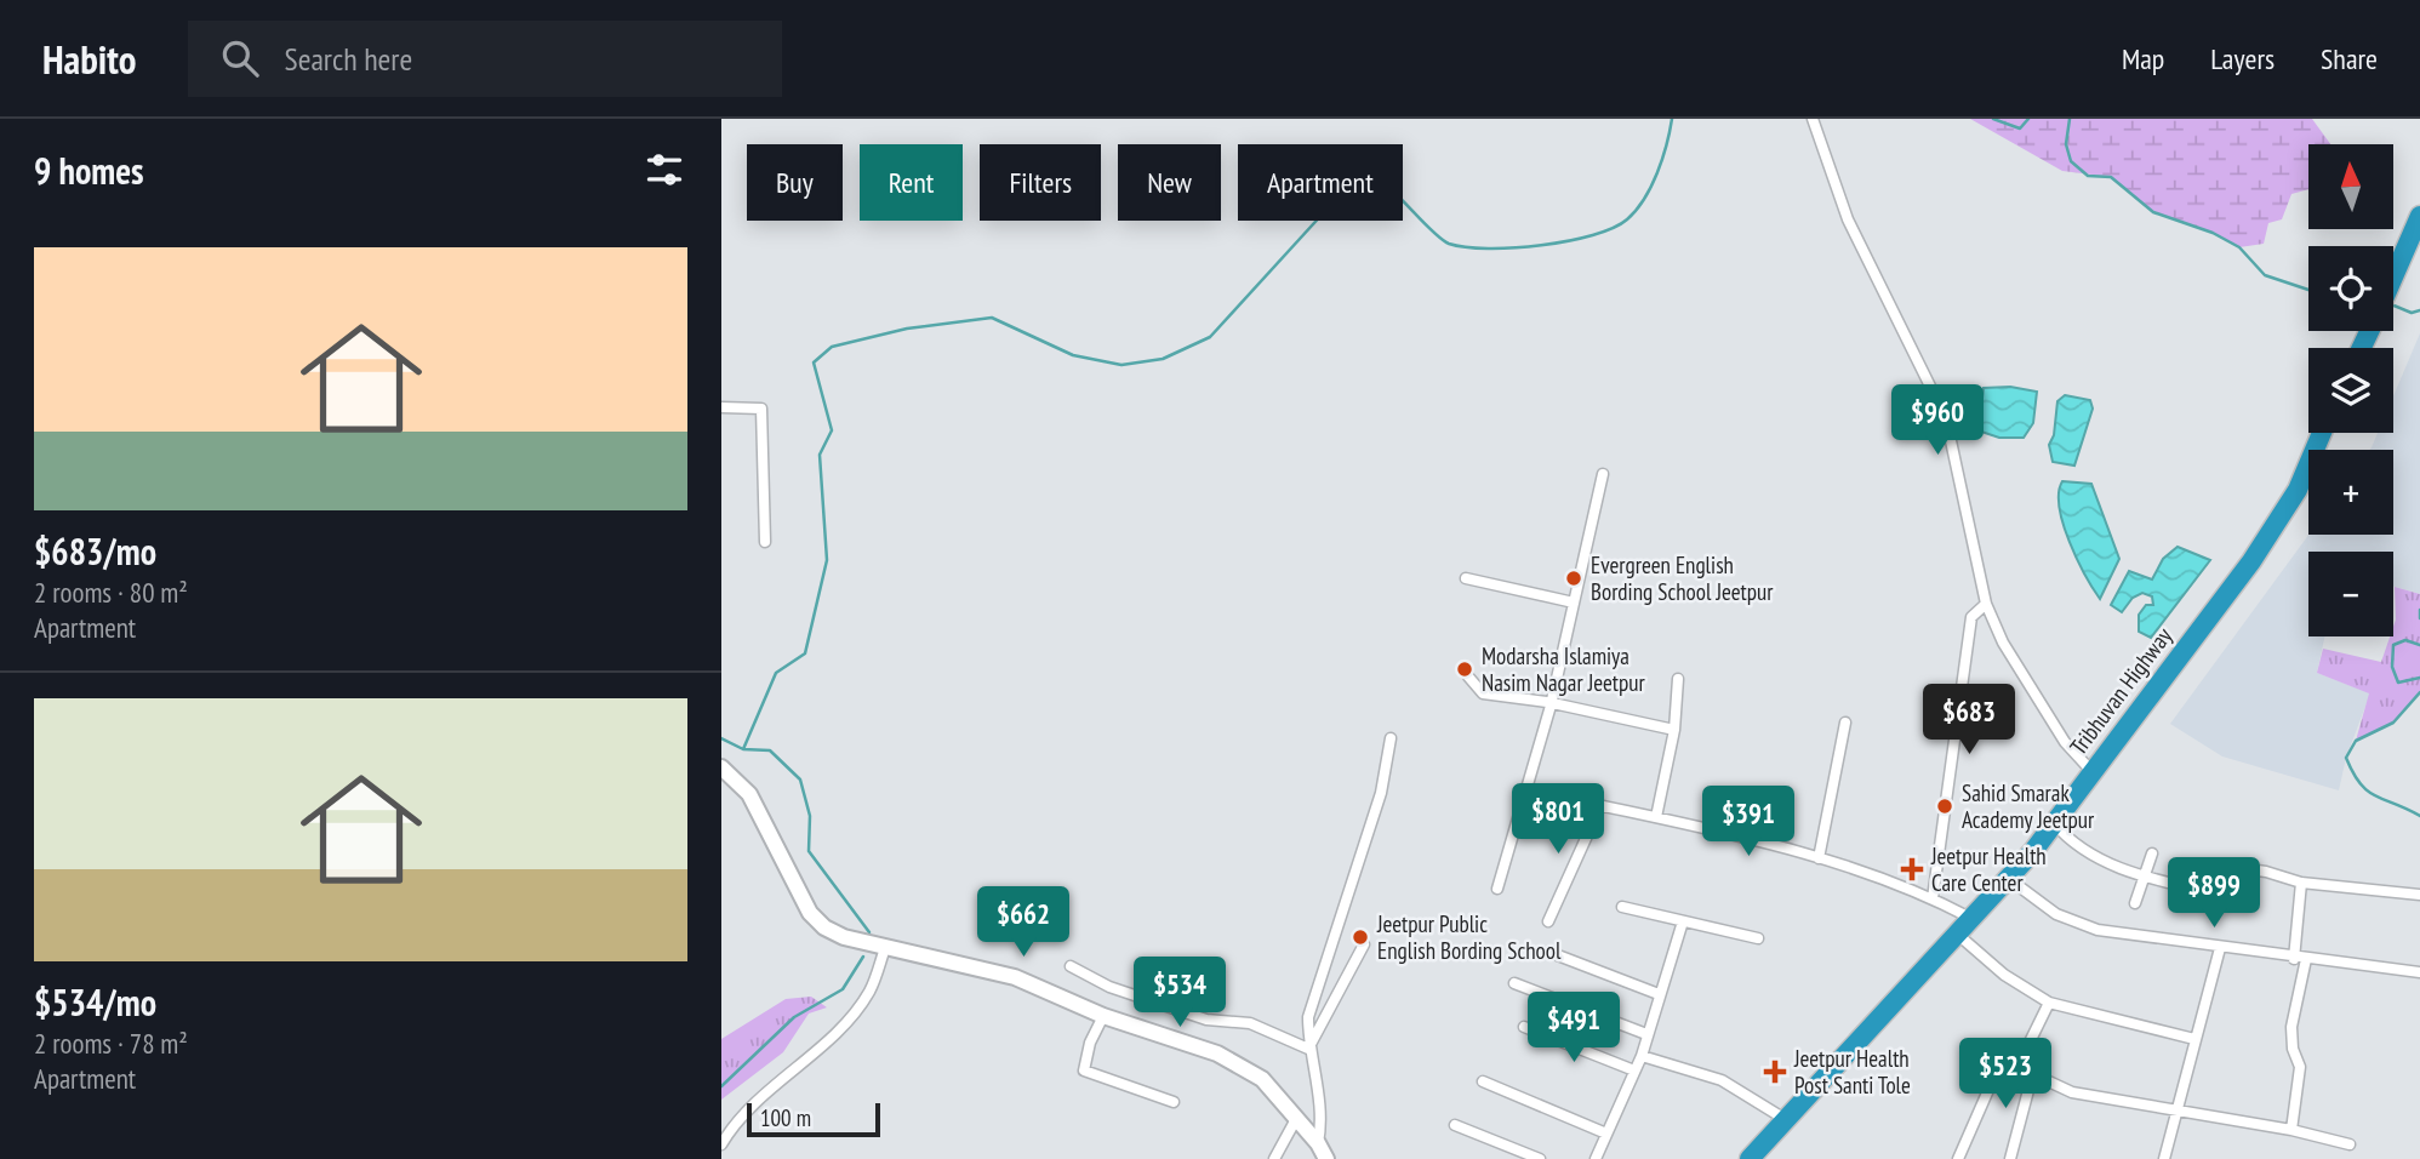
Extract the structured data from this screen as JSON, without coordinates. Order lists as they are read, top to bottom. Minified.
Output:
{"streets":{"highway":["Tribhuvan Highway"]},"places":{"other":["Evergreen English Bording School Jeetpur","Modarsha Islamiya Nasim Nagar Jeetpur","Sahid Smarak Academy Jeetpur","Jeetpur Public English Bording School"],"health":["Jeetpur Health Care Center","Jeetpur Health Post Santi Tole"]},"scale_bar":"100 m","north":"top","page":{"header":"Habito","search":"Search here","nav":["Map","Layers","Share"],"heading":"9 homes","map_buttons":["+","−"],"chip":["Buy","Rent","Filters","New","Apartment"],"list":[{"name":"$683/mo","note":"2 rooms · 80 m² · Apartment"},{"name":"$534/mo","note":"2 rooms · 78 m² · Apartment"}],"price":["$960","$683","$801","$391","$899","$662","$534","$491","$523"],"scale":"100 m"}}
